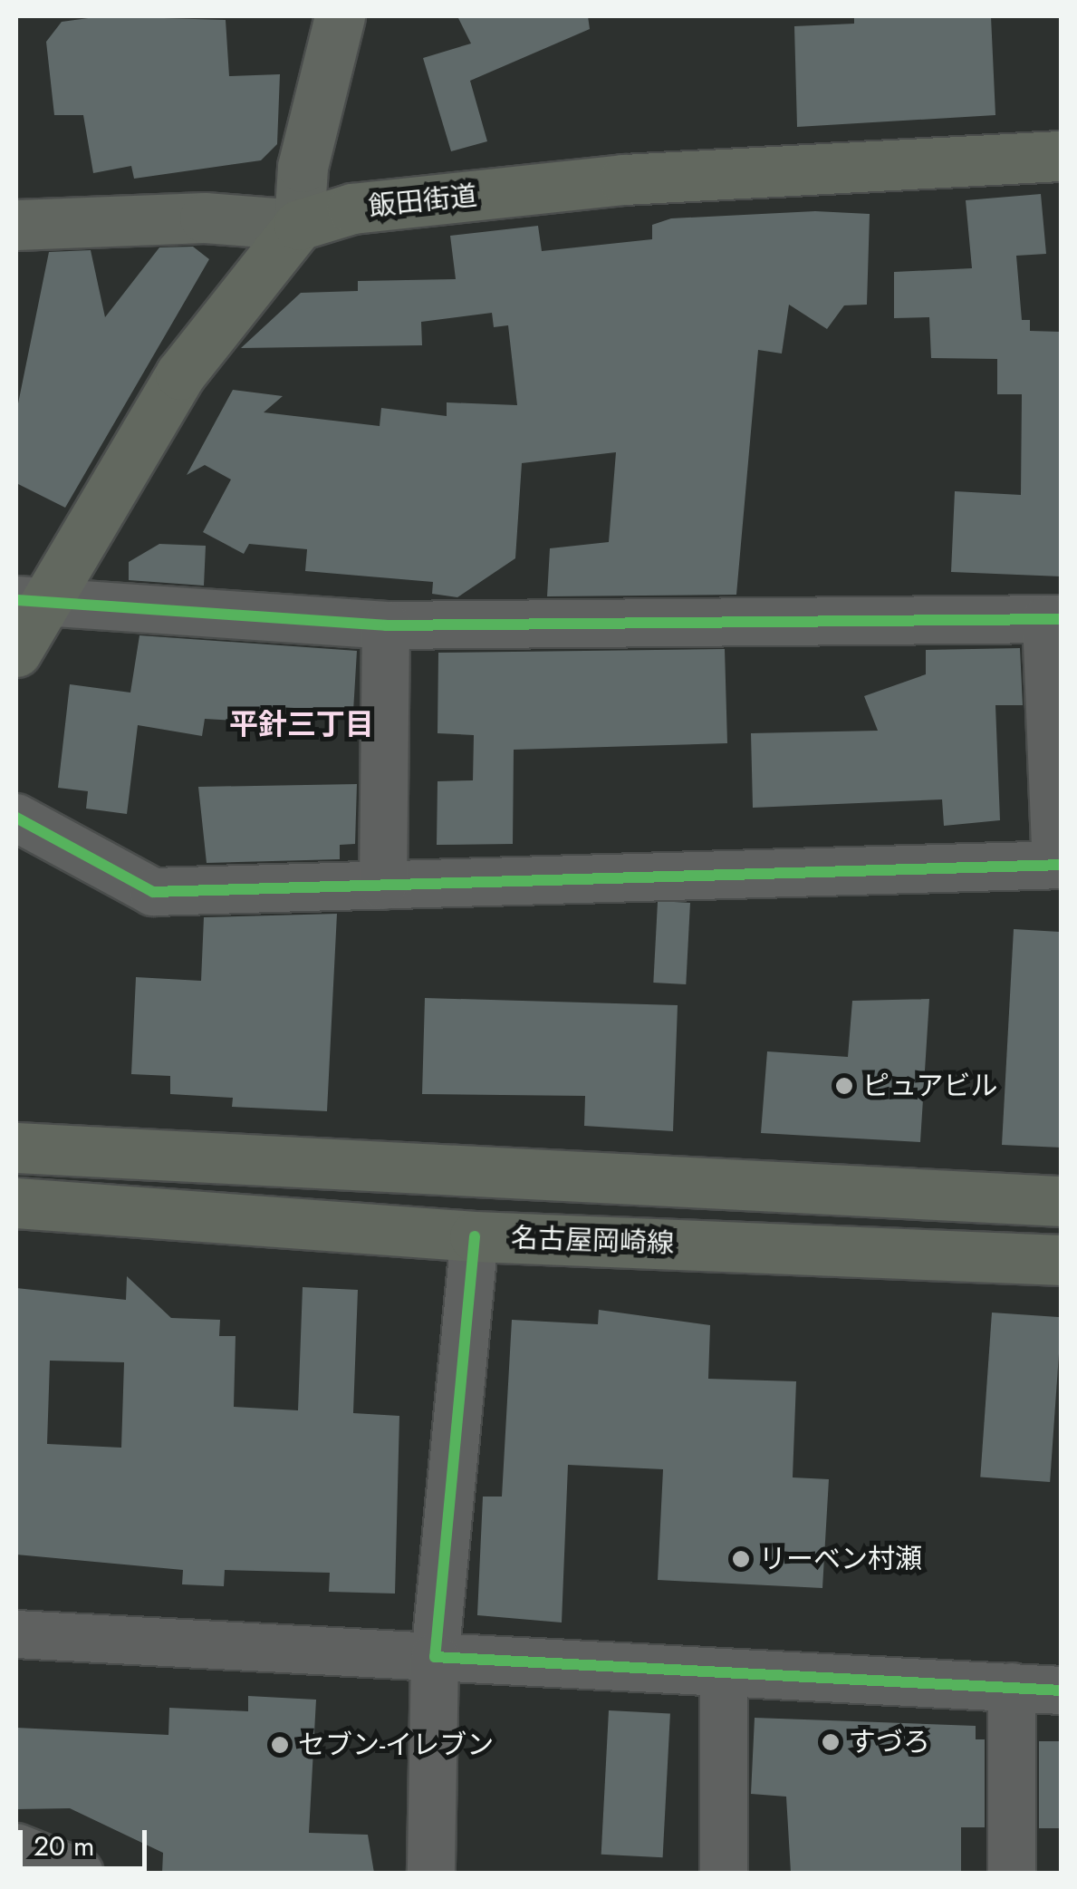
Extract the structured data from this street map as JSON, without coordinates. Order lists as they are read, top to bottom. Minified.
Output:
{"streets":{"main road":["飯田街道","名古屋岡崎線"]},"districts":["平針三丁目"],"places":["ピュアビル","リーベン村瀬","すづろ","セブン-イレブン"],"scale_bar":"20 m"}
